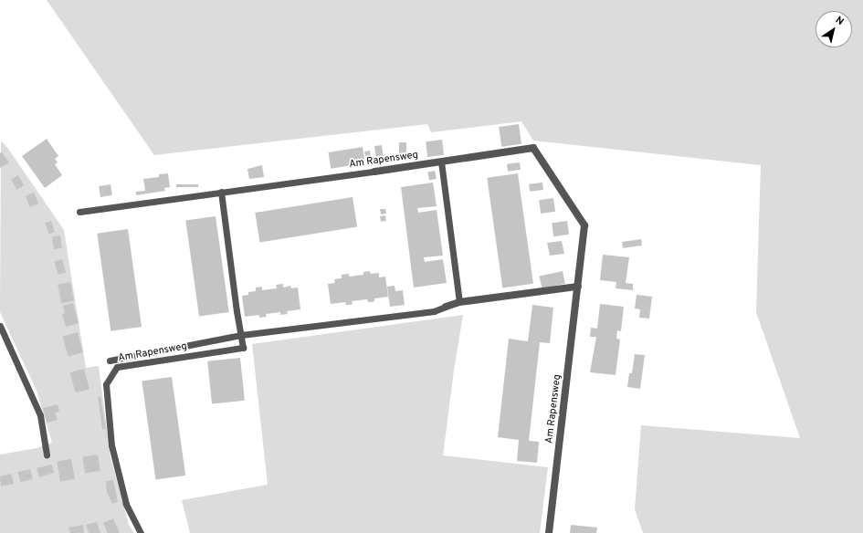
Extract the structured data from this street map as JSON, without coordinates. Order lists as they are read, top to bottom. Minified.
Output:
{"streets":{"street":["Am Rapensweg"]},"north":"top right"}
